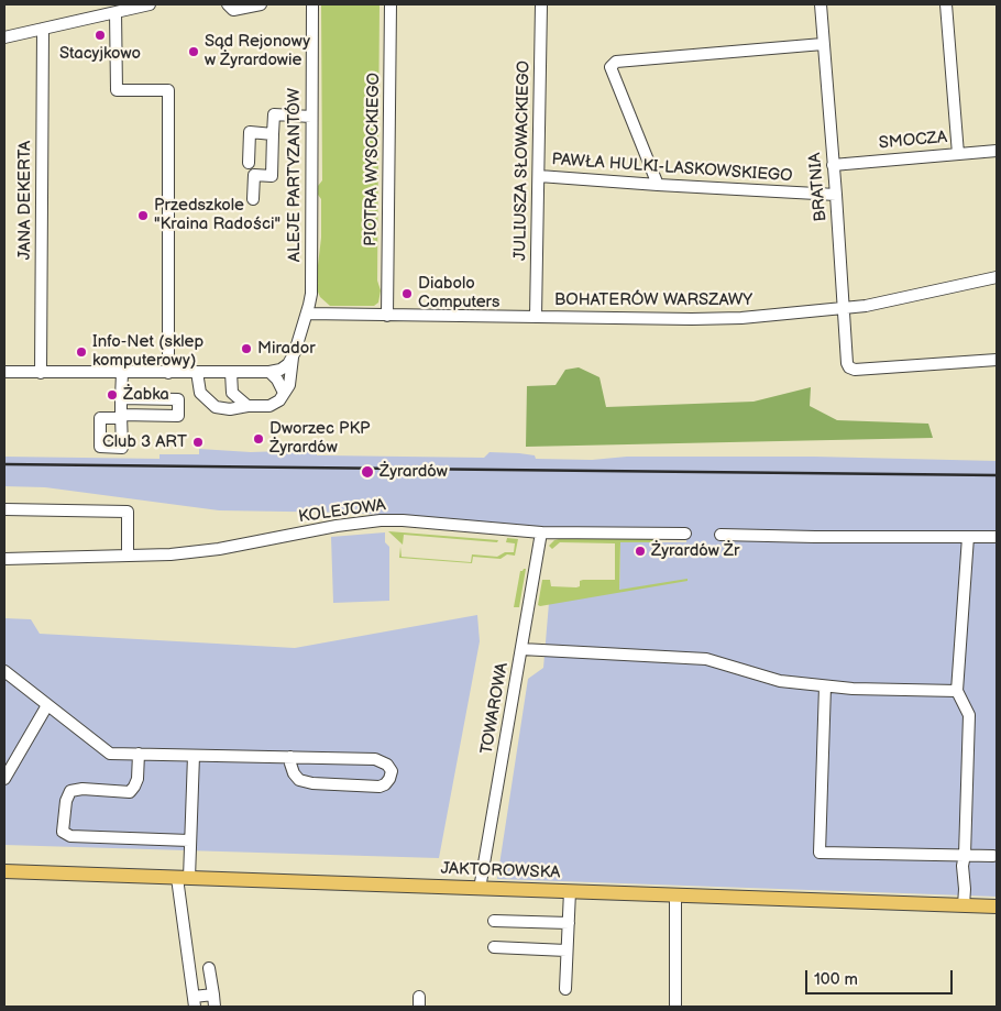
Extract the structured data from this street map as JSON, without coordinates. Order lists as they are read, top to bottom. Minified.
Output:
{"streets":{"main road":["JAKTOROWSKA"],"street":["SMOCZA","PIOTRA WYSOCKIEGO","JULIUSZA SŁOWACKIEGO","PAWŁA HULKI-LASKOWSKIEGO","ALEJE PARTYZANTÓW","BRATNIA","JANA DEKERTA","BOHATERÓW WARSZAWY","KOLEJOWA","TOWAROWA"]},"crossings":[["SMOCZA","BRATNIA"],["PIOTRA WYSOCKIEGO","BOHATERÓW WARSZAWY"],["JULIUSZA SŁOWACKIEGO","PAWŁA HULKI-LASKOWSKIEGO"],["JULIUSZA SŁOWACKIEGO","BOHATERÓW WARSZAWY"],["PAWŁA HULKI-LASKOWSKIEGO","BRATNIA"],["ALEJE PARTYZANTÓW","BOHATERÓW WARSZAWY"],["BRATNIA","BOHATERÓW WARSZAWY"],["KOLEJOWA","TOWAROWA"],["TOWAROWA","JAKTOROWSKA"]],"places":["Stacyjkowo","Sąd Rejonowy w Żyrardowie","Przedszkole \"Kraina Radości\"","Diabolo Computers","Mirador","Info-Net (sklep komputerowy)","Żabka","Dworzec PKP Żyrardów","Club 3 ART","Żyrardów","Żyrardów Żr"],"scale_bar":"100 m"}
